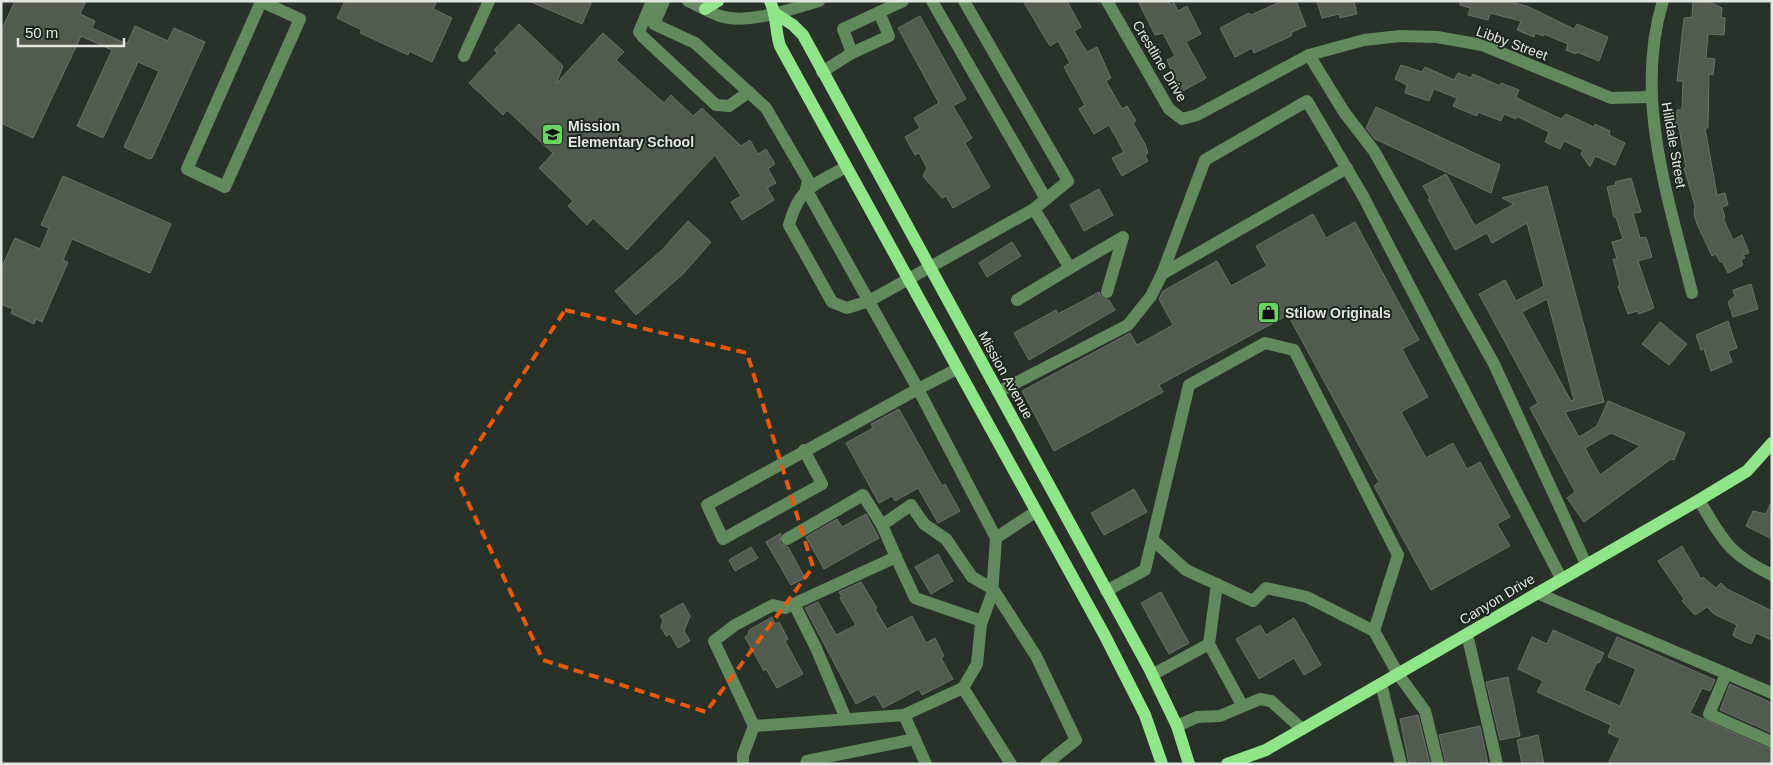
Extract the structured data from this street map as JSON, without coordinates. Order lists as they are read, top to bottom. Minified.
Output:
{"streets":{"main road":["Mission Avenue","Canyon Drive"],"street":["Libby Street","Crestline Drive","Hilldale Street"]},"crossings":[["Libby Street","Crestline Drive"],["Libby Street","Hilldale Street"]],"places":{"school or university":["Mission Elementary School"],"shop":["Stilow Originals"]},"scale_bar":"50 m"}
